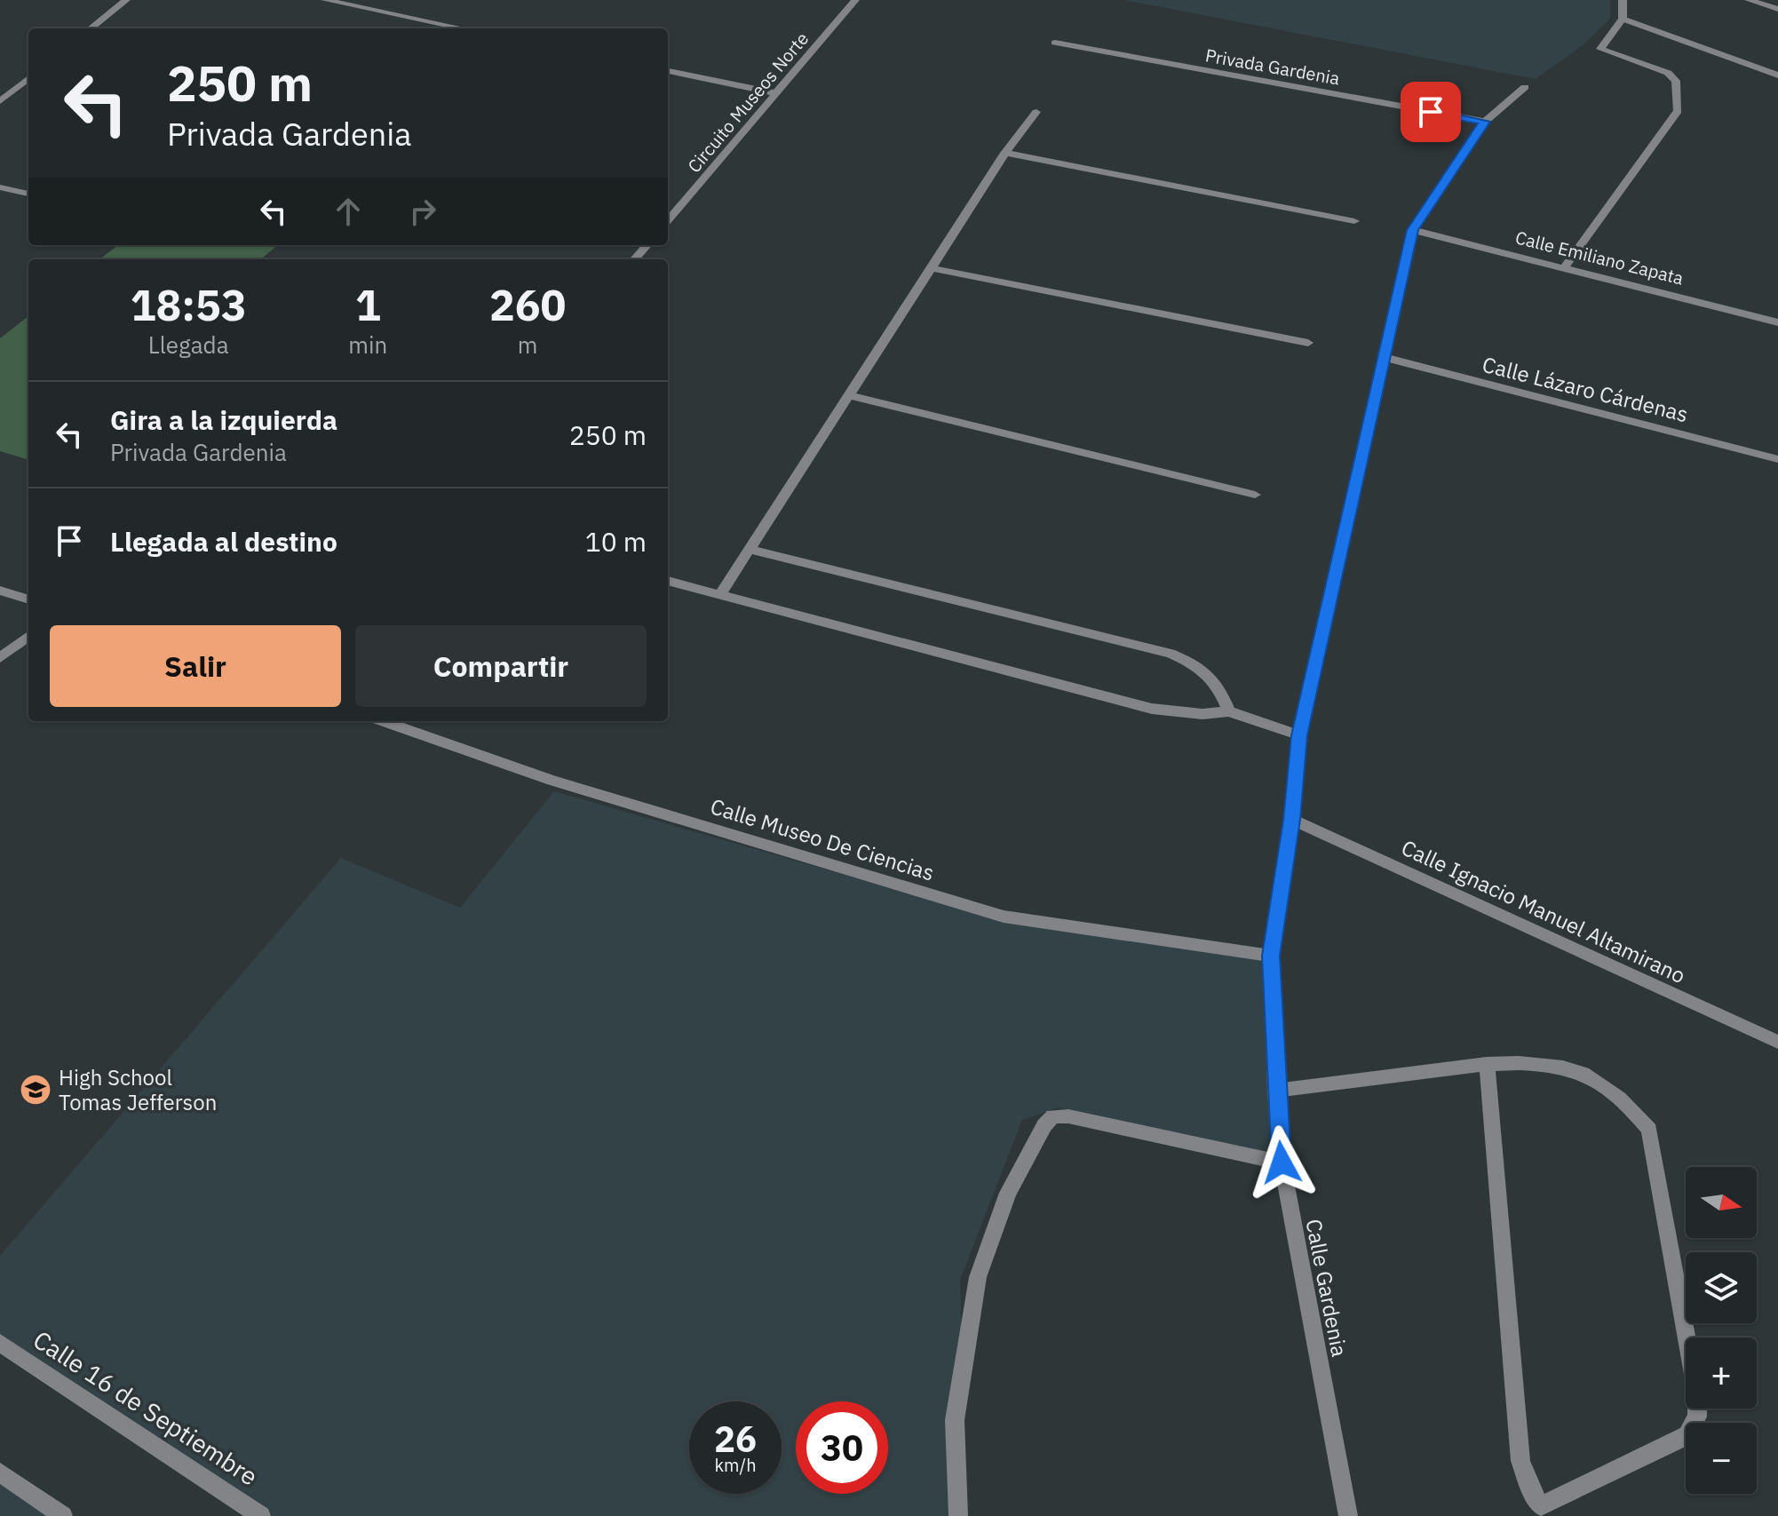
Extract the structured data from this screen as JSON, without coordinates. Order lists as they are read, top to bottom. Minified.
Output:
{"streets":{"street":["Privada Gardenia","Circuito Museos Norte","Calle Emiliano Zapata","Calle Lázaro Cárdenas","Calle Museo De Ciencias","Calle Ignacio Manuel Altamirano","Calle Gardenia","Calle 16 de Septiembre"]},"crossings":[["Privada Gardenia","Calle Gardenia"],["Calle Emiliano Zapata","Calle Gardenia"],["Calle Lázaro Cárdenas","Calle Gardenia"],["Calle Museo De Ciencias","Calle Gardenia"],["Calle Ignacio Manuel Altamirano","Calle Gardenia"]],"places":{"school or university":["High School Tomas Jefferson"]},"north":"right","page":{"turn":["250 m","Privada Gardenia"],"eta":["18:53","Llegada","1","min","260","m"],"list":[{"name":"Gira a la izquierda","note":"Privada Gardenia","value":"250 m"},{"name":"Llegada al destino","value":"10 m"}],"buttons":["Salir","Compartir"],"map_buttons":["+","−"],"speed":"26 km/h","limit":"30"}}
